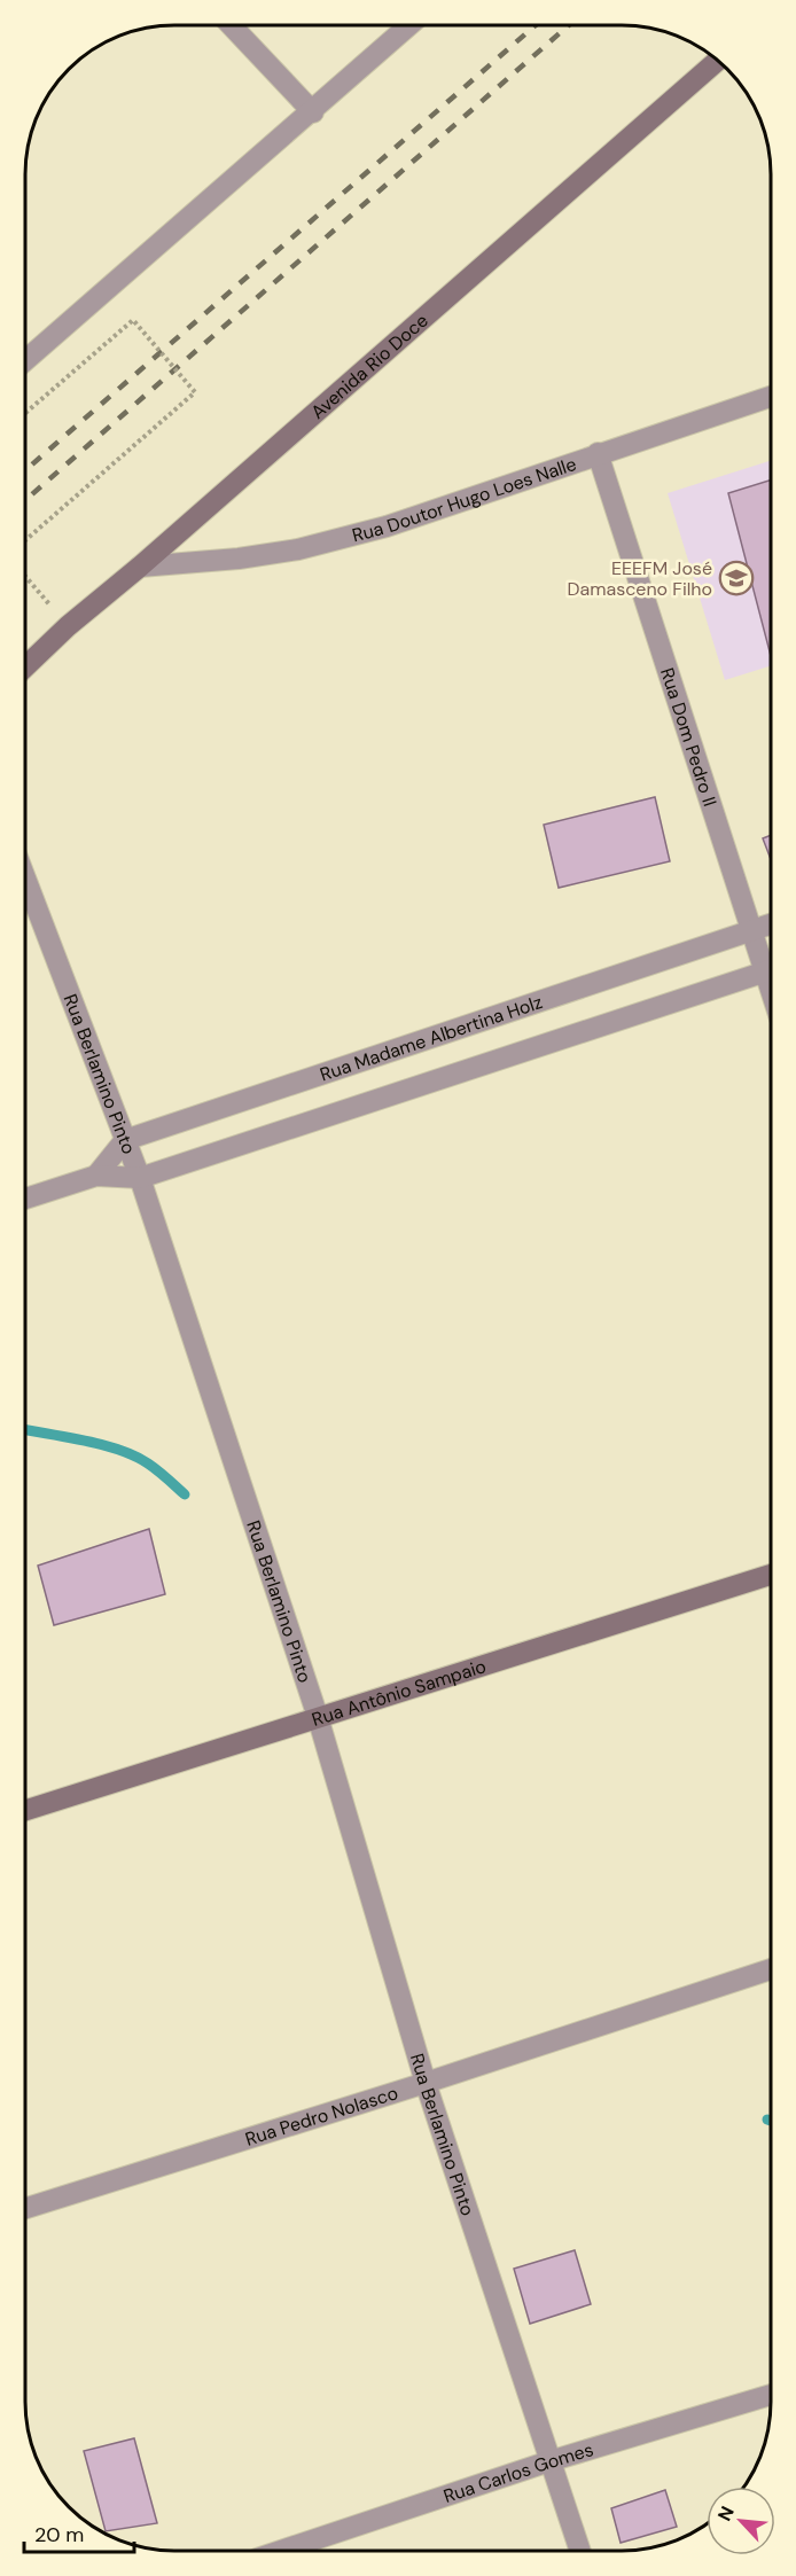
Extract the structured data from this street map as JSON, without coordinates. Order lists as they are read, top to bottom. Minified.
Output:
{"streets":{"street":["Avenida Rio Doce","Rua Doutor Hugo Loes Nalle","Rua Dom Pedro II","Rua Madame Albertina Holz","Rua Berlamino Pinto","Rua Antônio Sampaio","Rua Pedro Nolasco","Rua Carlos Gomes"]},"crossings":[["Avenida Rio Doce","Rua Doutor Hugo Loes Nalle"],["Rua Doutor Hugo Loes Nalle","Rua Dom Pedro II"],["Rua Dom Pedro II","Rua Madame Albertina Holz"],["Rua Madame Albertina Holz","Rua Berlamino Pinto"],["Rua Berlamino Pinto","Rua Antônio Sampaio"],["Rua Berlamino Pinto","Rua Pedro Nolasco"],["Rua Berlamino Pinto","Rua Carlos Gomes"]],"places":{"school or university":["EEEFM José Damasceno Filho"]},"scale_bar":"20 m","north":"top left"}
